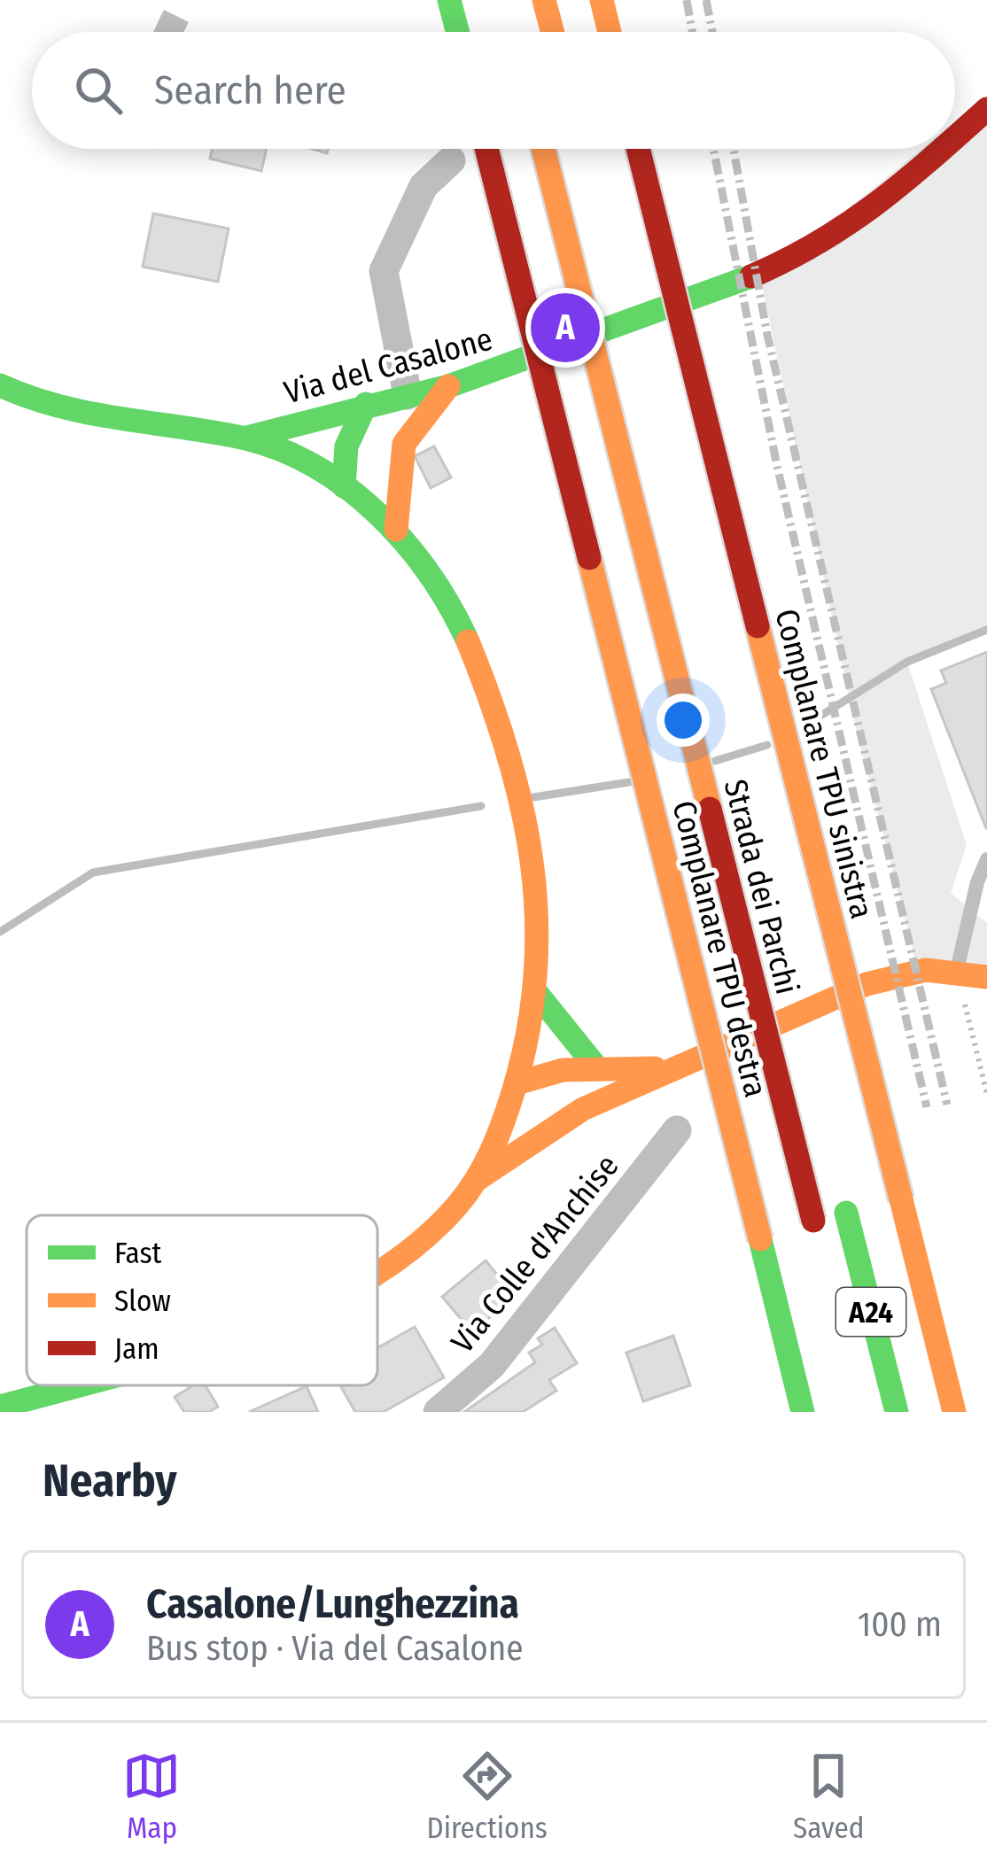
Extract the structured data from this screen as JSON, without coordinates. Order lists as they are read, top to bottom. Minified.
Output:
{"streets":{"main road":["Via del Casalone","Complanare TPU sinistra","Strada dei Parchi","Complanare TPU destra","A24"],"street":["Via Colle d'Anchise"]},"legend":["Fast","Slow","Jam"],"page":{"search":"Search here","pins":"A","heading":"Nearby","list":[{"mark":"A","name":"Casalone/Lunghezzina","note":"Bus stop · Via del Casalone","value":"100 m"}],"nav":["Map","Directions","Saved"]}}
